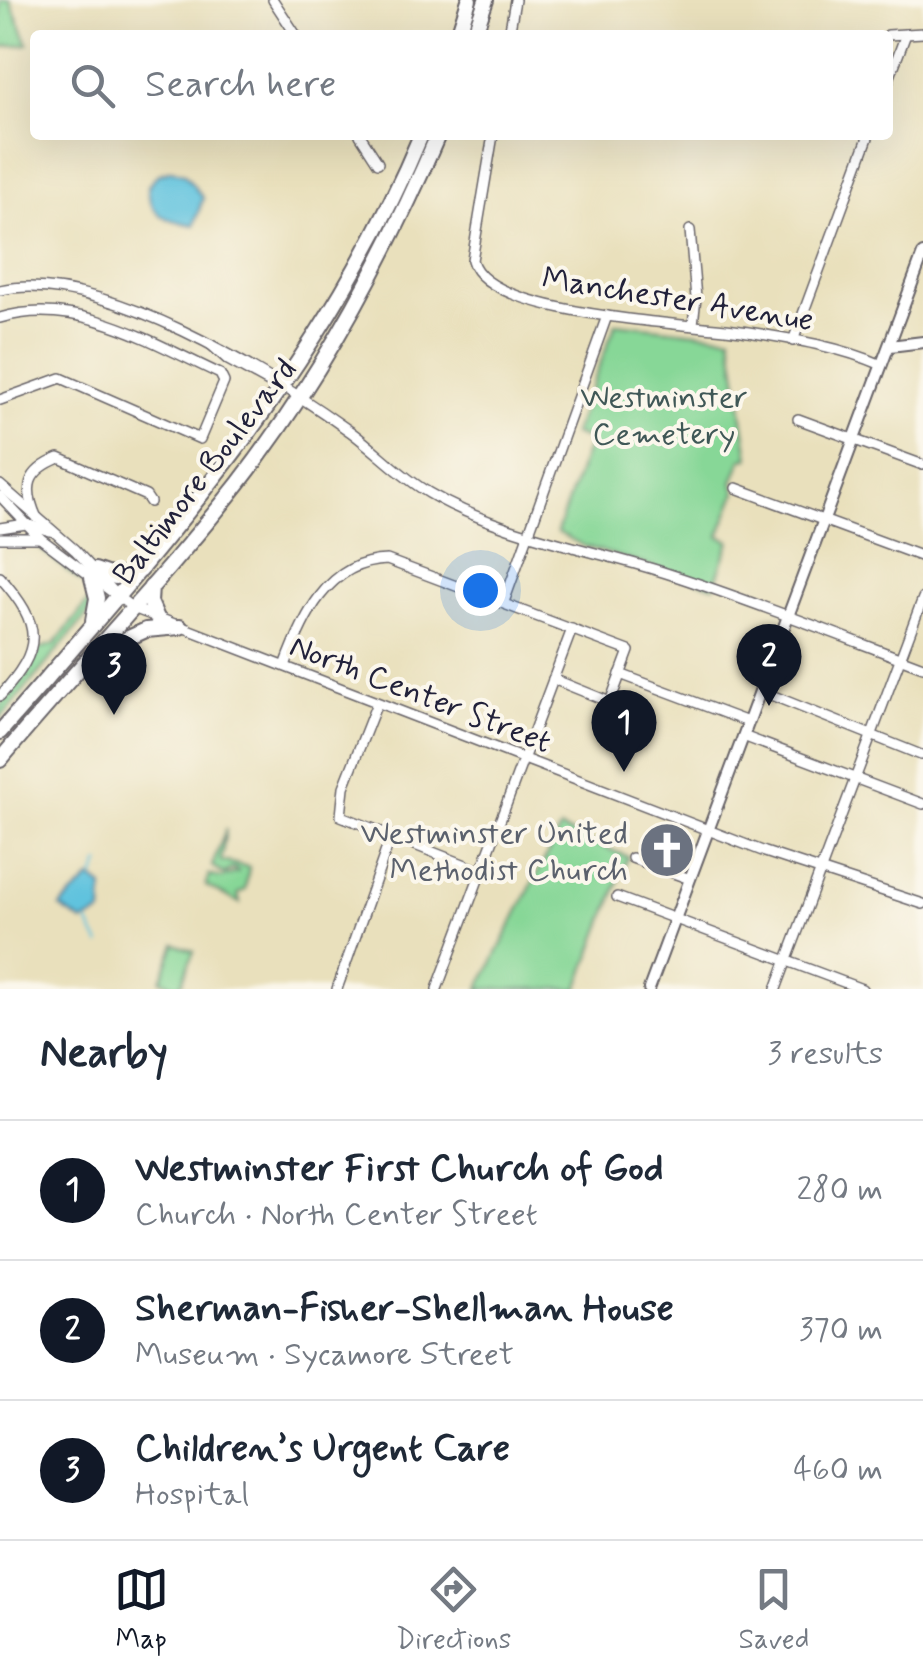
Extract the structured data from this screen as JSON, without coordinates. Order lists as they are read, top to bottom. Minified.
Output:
{"streets":{"highway":["Baltimore Boulevard"],"street":["Manchester Avenue","North Center Street"]},"crossings":[["Baltimore Boulevard","North Center Street"]],"parks":["Westminster Cemetery"],"places":{"church":["Westminster United Methodist Church"]},"page":{"search":"Search here","pins":["2","3","1"],"heading":["Nearby","3 results"],"list":[{"mark":"1","name":"Westminster First Church of God","note":"Church · North Center Street","value":"280 m"},{"mark":"2","name":"Sherman-Fisher-Shellman House","note":"Museum · Sycamore Street","value":"370 m"},{"mark":"3","name":"Children’s Urgent Care","note":"Hospital","value":"460 m"}],"nav":["Map","Directions","Saved"]}}
